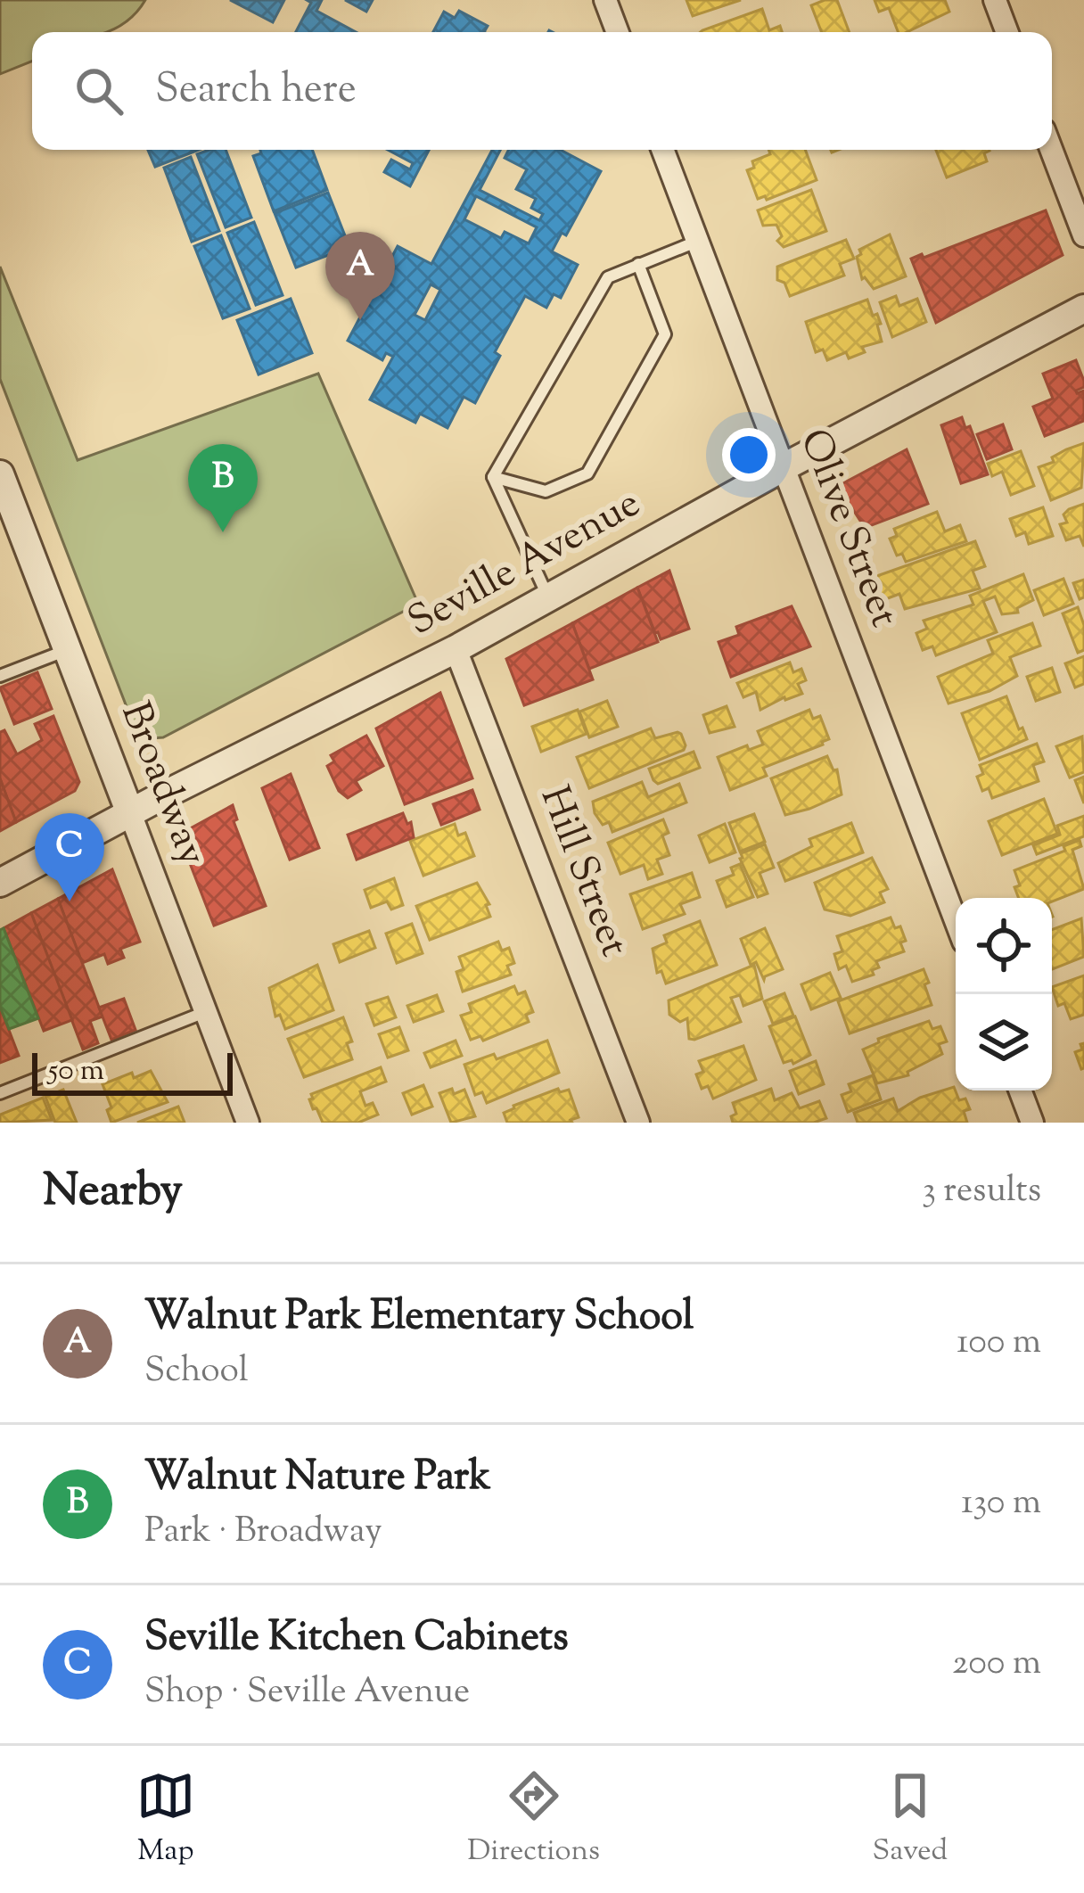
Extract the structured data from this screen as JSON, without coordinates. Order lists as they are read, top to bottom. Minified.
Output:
{"streets":{"street":["Olive Street","Seville Avenue","Broadway","Hill Street"]},"crossings":[["Olive Street","Seville Avenue"],["Seville Avenue","Broadway"],["Seville Avenue","Hill Street"]],"scale_bar":"50 m","page":{"search":"Search here","pins":["A","B","C"],"scale":"50 m","heading":["Nearby","3 results"],"list":[{"mark":"A","name":"Walnut Park Elementary School","note":"School","value":"100 m"},{"mark":"B","name":"Walnut Nature Park","note":"Park · Broadway","value":"130 m"},{"mark":"C","name":"Seville Kitchen Cabinets","note":"Shop · Seville Avenue","value":"200 m"}],"nav":["Map","Directions","Saved"]}}
